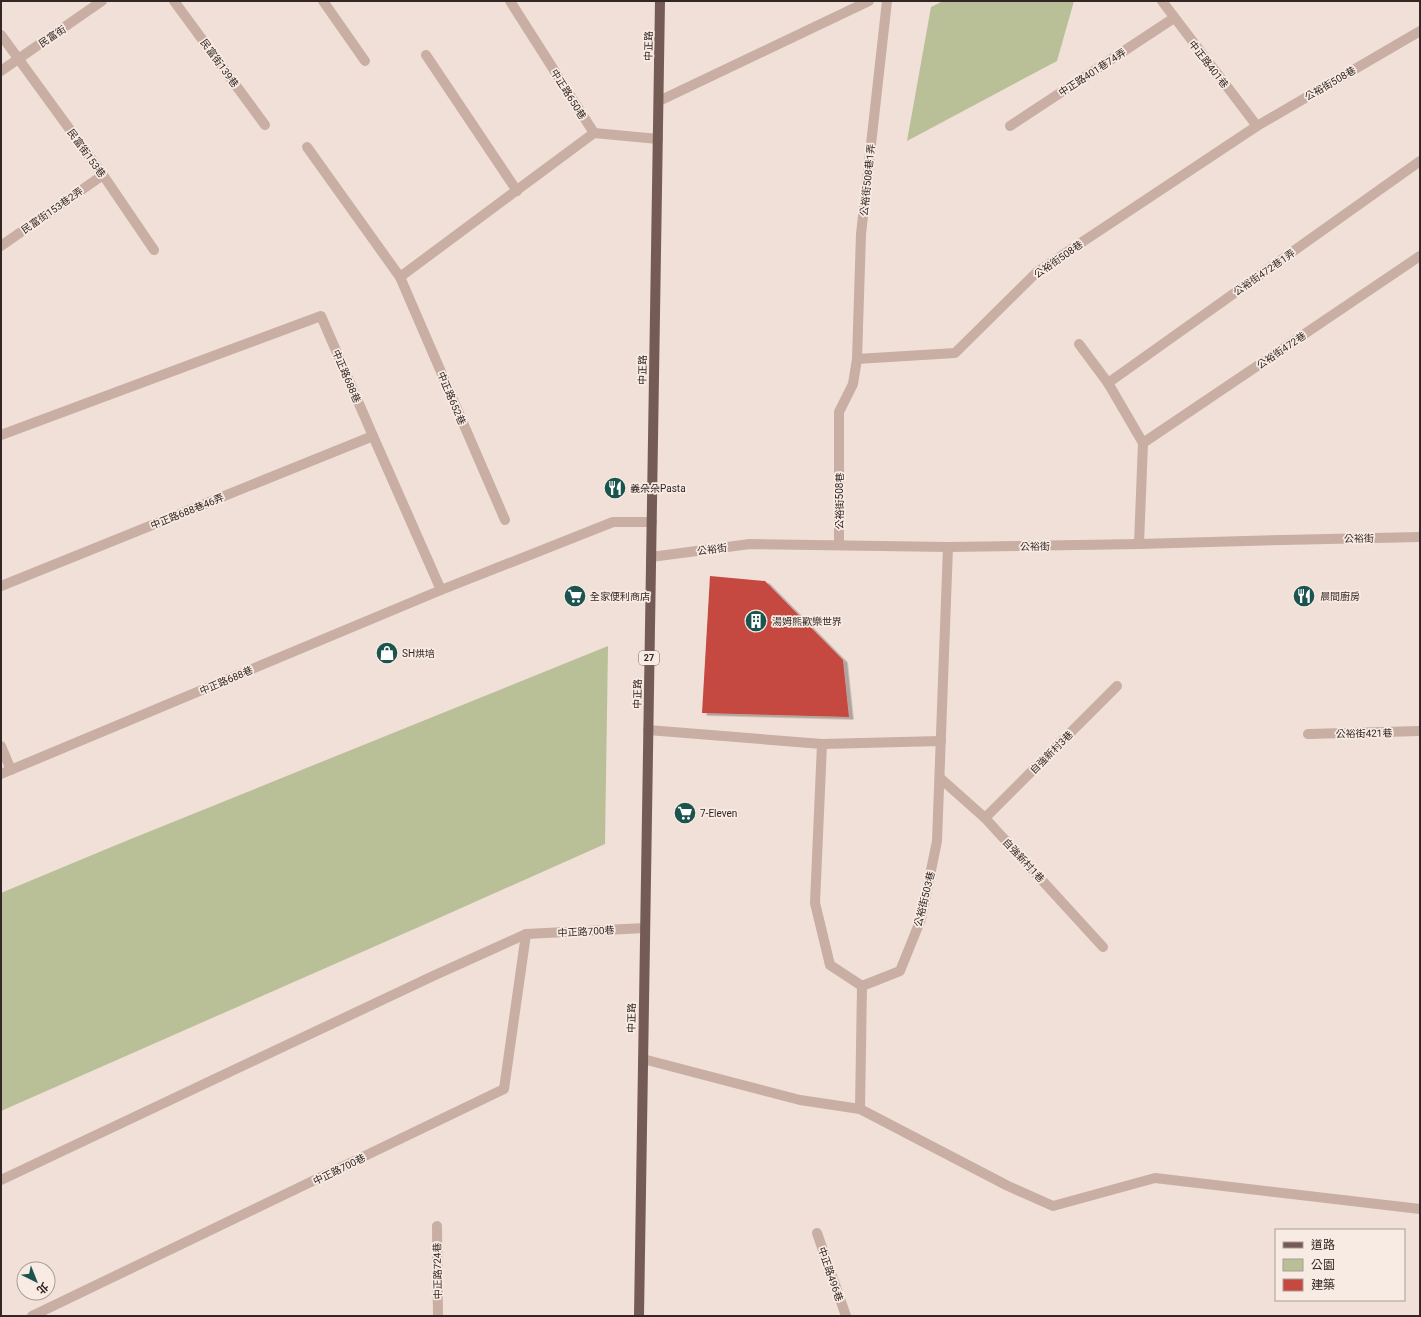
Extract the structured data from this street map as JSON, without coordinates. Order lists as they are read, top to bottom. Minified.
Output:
{"streets":{"main road":["中正路","27"],"street":["民富街","民富街139巷","中正路401巷","中正路401巷74弄","公裕街508巷","中正路650巷","民富街153巷","公裕街508巷1弄","民富街153巷2弄","公裕街472巷1弄","公裕街472巷","中正路688巷","中正路652巷","中正路688巷46弄","公裕街","公裕街421巷","自強新村3巷","自強新村1巷","公裕街503巷","中正路700巷","中正路724巷","中正路496巷"]},"crossings":[["民富街","民富街153巷"],["中正路","中正路688巷"],["中正路","公裕街"],["中正路","中正路700巷"],["中正路401巷","中正路401巷74弄"],["中正路401巷","公裕街508巷"],["公裕街508巷","公裕街508巷1弄"],["公裕街508巷","公裕街"],["民富街153巷","民富街153巷2弄"],["中正路688巷","中正路688巷46弄"],["公裕街","公裕街503巷"],["自強新村3巷","自強新村1巷"],["自強新村1巷","公裕街503巷"]],"places":{"restaurant":["義朵朵Pasta","晨間廚房"],"supermarket":["全家便利商店","7-Eleven"],"building":["湯姆熊歡樂世界"],"shop":["SH烘培"]},"legend":["道路","公園","建築"],"north":"bottom right"}
